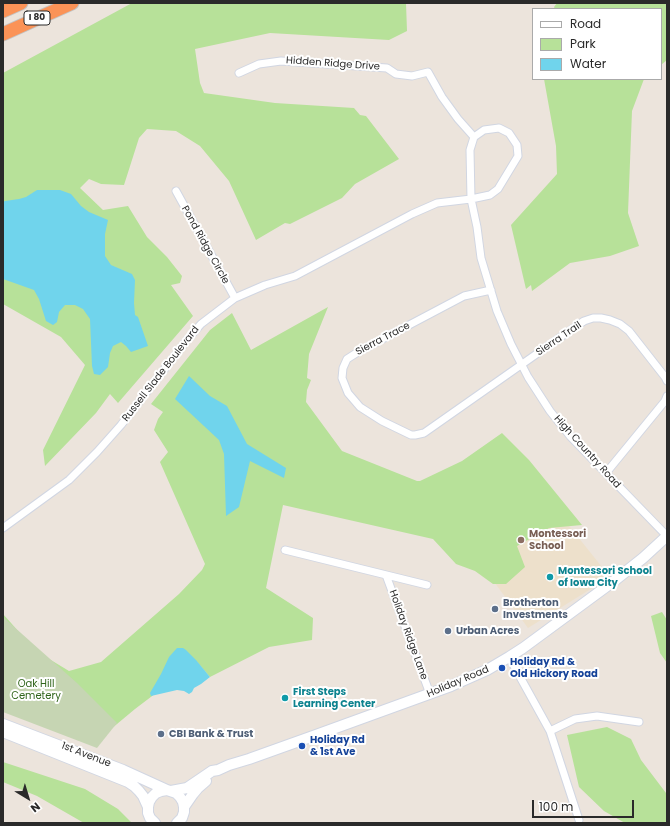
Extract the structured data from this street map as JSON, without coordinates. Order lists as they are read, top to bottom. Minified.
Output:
{"streets":{"highway":["I 80"],"street":["Hidden Ridge Drive","Pond Ridge Circle","Sierra Trace","Sierra Trail","Russell Slade Boulevard","High Country Road","Holiday Ridge Lane","Holiday Road","1st Avenue"]},"crossings":[["Hidden Ridge Drive","Russell Slade Boulevard"],["Hidden Ridge Drive","High Country Road"],["Pond Ridge Circle","Russell Slade Boulevard"],["Sierra Trace","Sierra Trail"],["Sierra Trace","High Country Road"],["Sierra Trail","High Country Road"],["Russell Slade Boulevard","High Country Road"],["High Country Road","Holiday Road"],["Holiday Ridge Lane","Holiday Road"],["Holiday Road","1st Avenue"]],"parks":["Oak Hill Cemetery"],"places":["Montessori School","Montessori School of Iowa City","Brotherton Investments","Urban Acres","Holiday Rd & Old Hickory Road","First Steps Learning Center","CBI Bank & Trust","Holiday Rd & 1st Ave"],"legend":["Road","Park","Water"],"scale_bar":"100 m","north":"bottom right"}
